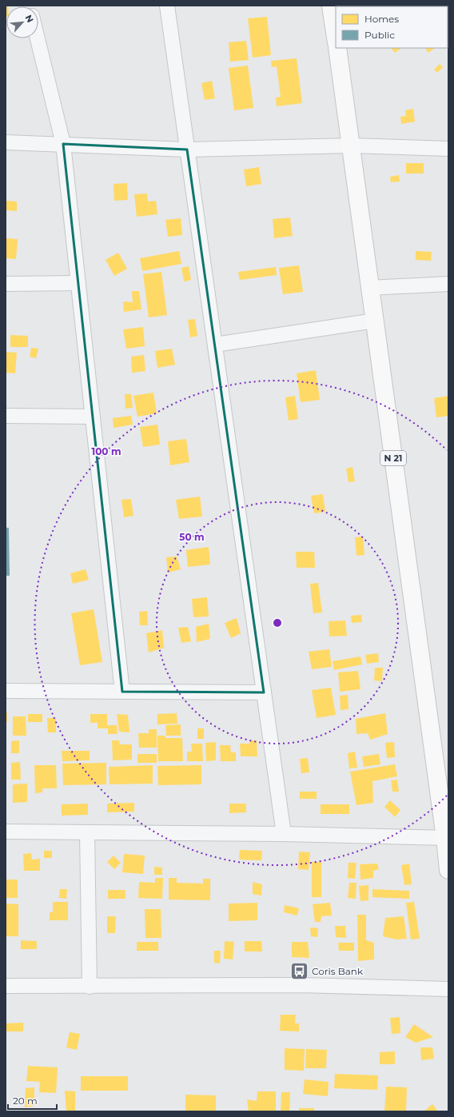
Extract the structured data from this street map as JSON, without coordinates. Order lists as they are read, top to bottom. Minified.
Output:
{"streets":{"main road":["N 21"]},"places":{"bus stop":["Coris Bank"]},"legend":["Homes","Public"],"scale_bar":"20 m","north":"top right","rings":["100 m","50 m"]}
